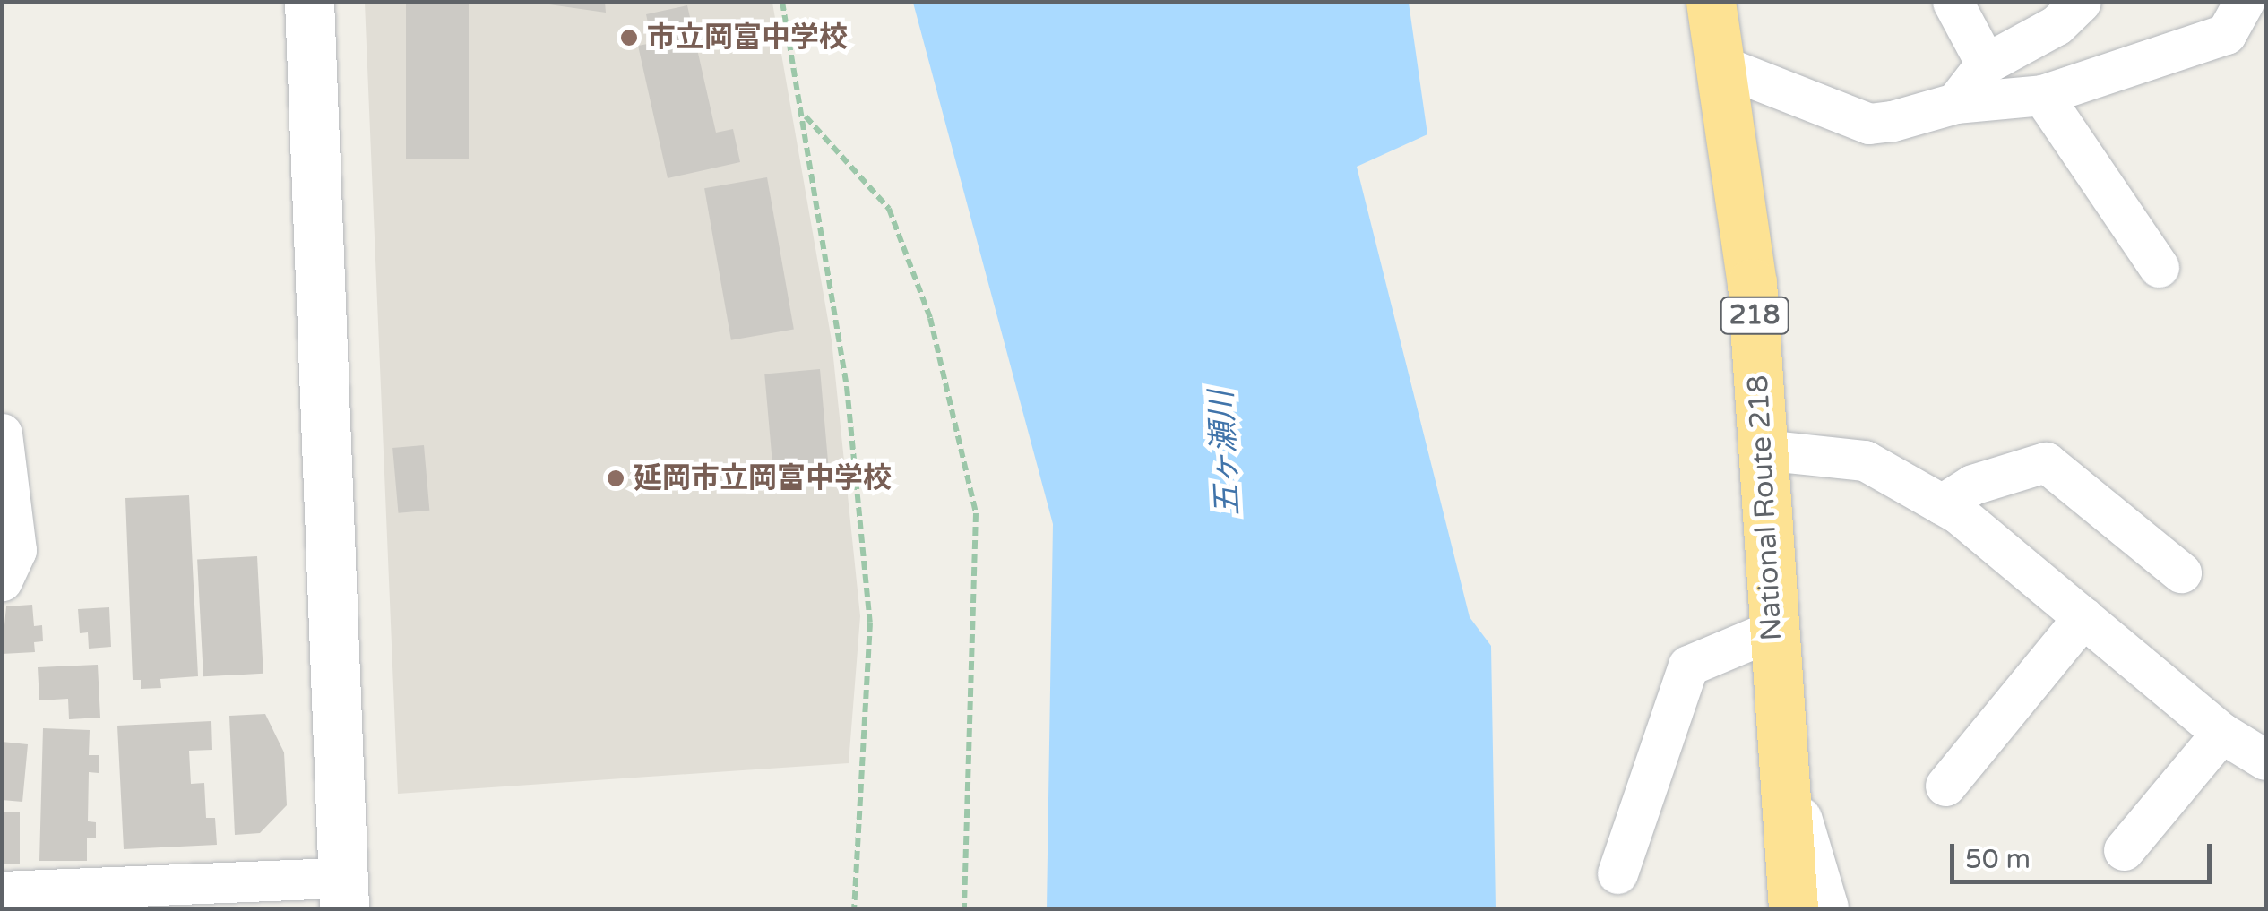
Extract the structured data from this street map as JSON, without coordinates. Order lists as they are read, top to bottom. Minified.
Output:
{"streets":{"highway":["218","National Route 218"]},"water":["五ヶ瀬川"],"places":["市立岡富中学校","延岡市立岡富中学校"],"scale_bar":"50 m"}
